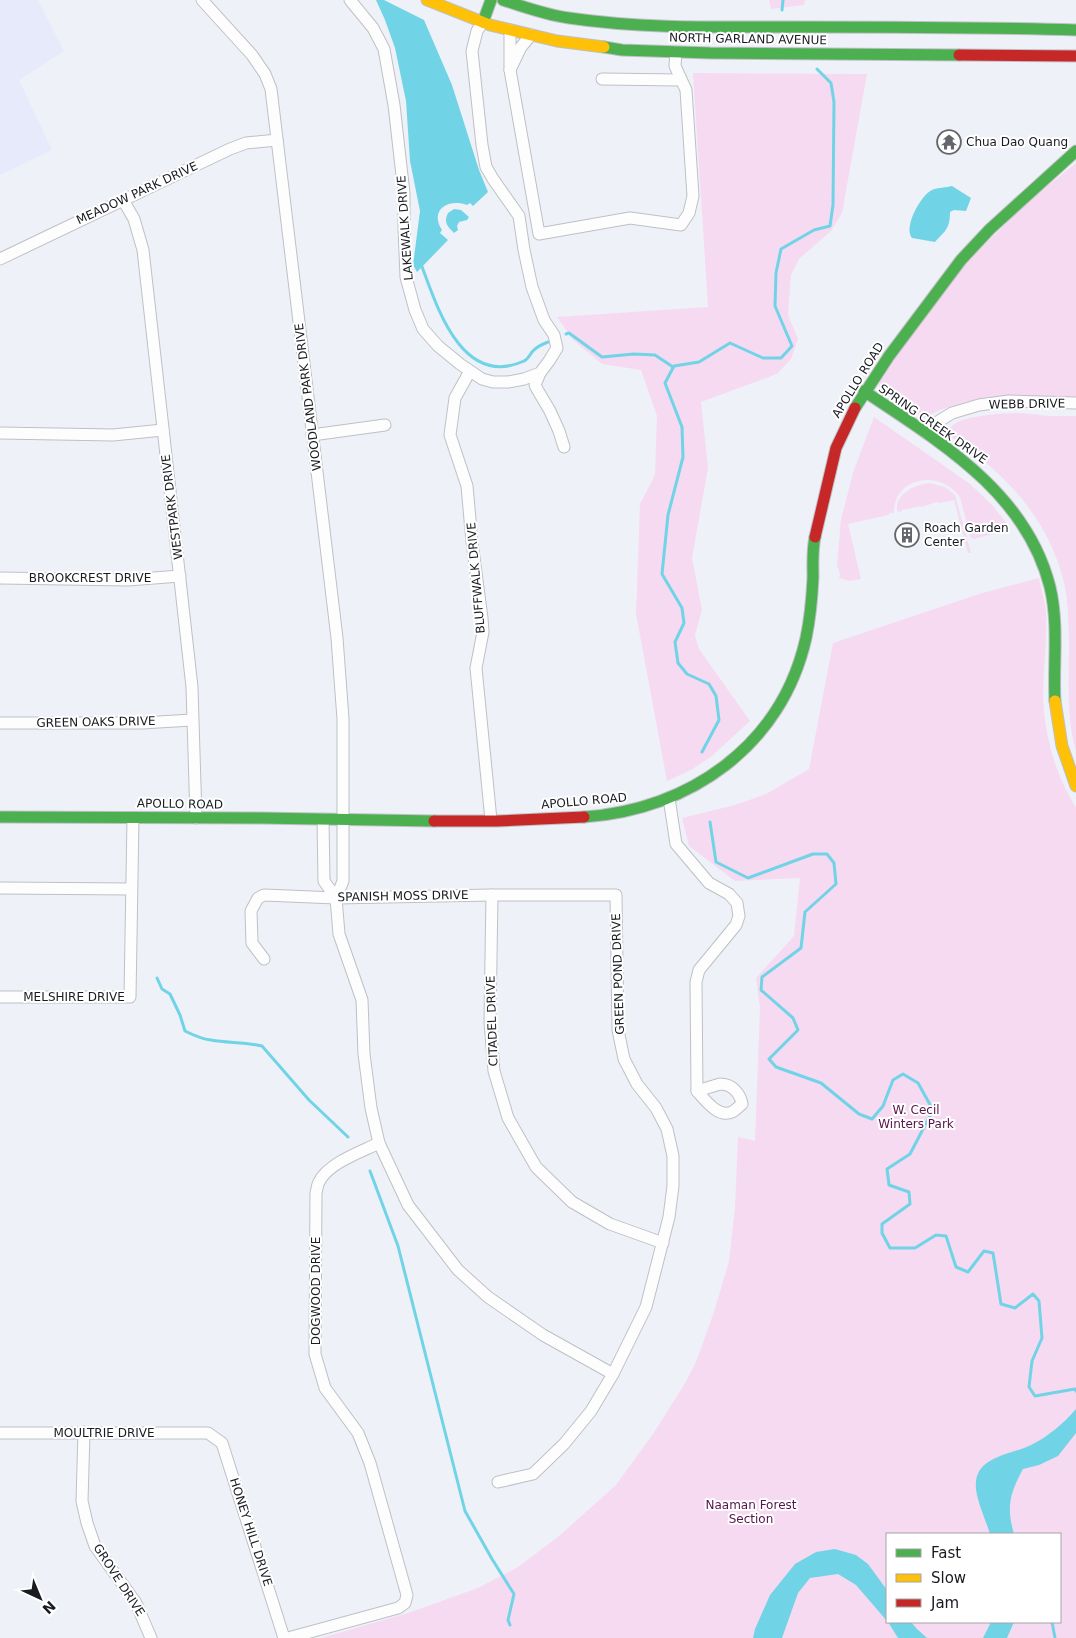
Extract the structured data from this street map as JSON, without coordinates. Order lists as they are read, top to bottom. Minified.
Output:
{"streets":{"street":["NORTH GARLAND AVENUE","MEADOW PARK DRIVE","LAKEWALK DRIVE","APOLLO ROAD","WOODLAND PARK DRIVE","WEBB DRIVE","SPRING CREEK DRIVE","WESTPARK DRIVE","BROOKCREST DRIVE","BLUFFWALK DRIVE","GREEN OAKS DRIVE","SPANISH MOSS DRIVE","GREEN POND DRIVE","MELSHIRE DRIVE","CITADEL DRIVE","DOGWOOD DRIVE","MOULTRIE DRIVE","HONEY HILL DRIVE","GROVE DRIVE"]},"crossings":[["MEADOW PARK DRIVE","WOODLAND PARK DRIVE"],["MEADOW PARK DRIVE","WESTPARK DRIVE"],["LAKEWALK DRIVE","BLUFFWALK DRIVE"],["APOLLO ROAD","WOODLAND PARK DRIVE"],["APOLLO ROAD","SPRING CREEK DRIVE"],["APOLLO ROAD","WESTPARK DRIVE"],["APOLLO ROAD","BLUFFWALK DRIVE"],["APOLLO ROAD","MELSHIRE DRIVE"],["WOODLAND PARK DRIVE","SPANISH MOSS DRIVE"],["WEBB DRIVE","SPRING CREEK DRIVE"],["WESTPARK DRIVE","BROOKCREST DRIVE"],["WESTPARK DRIVE","GREEN OAKS DRIVE"],["SPANISH MOSS DRIVE","GREEN POND DRIVE"],["SPANISH MOSS DRIVE","CITADEL DRIVE"],["GREEN POND DRIVE","CITADEL DRIVE"],["DOGWOOD DRIVE","HONEY HILL DRIVE"],["MOULTRIE DRIVE","HONEY HILL DRIVE"],["MOULTRIE DRIVE","GROVE DRIVE"]],"parks":["W. Cecil Winters Park","Naaman Forest Section"],"places":{"temple":["Chua Dao Quang"],"building":["Roach Garden Center"]},"legend":["Fast","Slow","Jam"],"north":"bottom right"}
